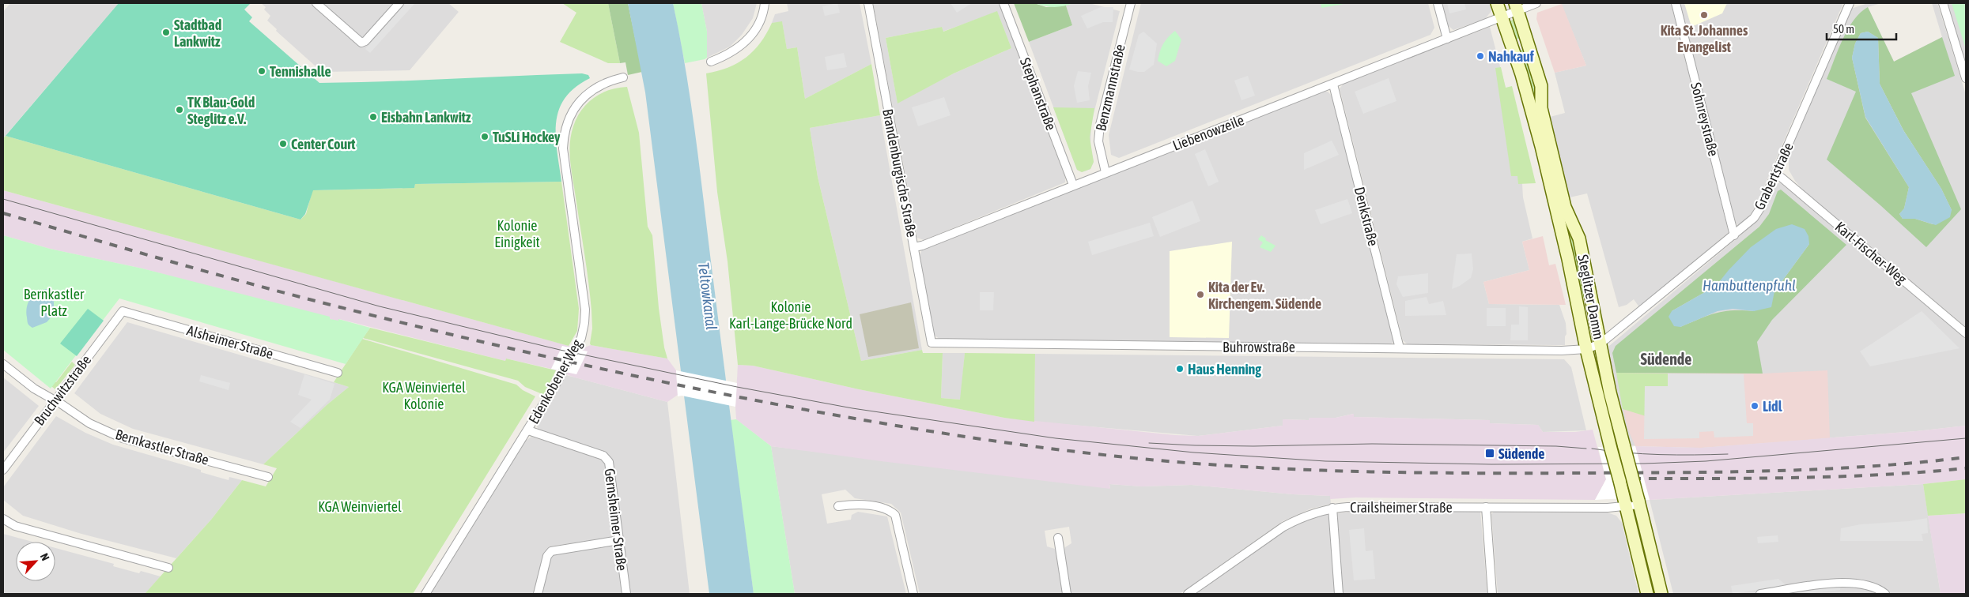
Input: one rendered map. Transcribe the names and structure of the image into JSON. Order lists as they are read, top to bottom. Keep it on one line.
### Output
{"streets":{"main road":["Steglitzer Damm"],"street":["Benzmannstraße","Stephanstraße","Sohnreystraße","Liebenowzeile","Brandenburgische Straße","Grabertstraße","Denkstraße","Karl-Fischer-Weg","Alsheimer Straße","Buhrowstraße","Edenkobener Weg","Bruchwitzstraße","Bernkastler Straße","Crailsheimer Straße","Gernsheimer Straße"]},"crossings":[["Benzmannstraße","Liebenowzeile"],["Stephanstraße","Liebenowzeile"],["Sohnreystraße","Grabertstraße"],["Liebenowzeile","Brandenburgische Straße"],["Liebenowzeile","Denkstraße"],["Liebenowzeile","Steglitzer Damm"],["Brandenburgische Straße","Buhrowstraße"],["Grabertstraße","Karl-Fischer-Weg"],["Grabertstraße","Steglitzer Damm"],["Grabertstraße","Buhrowstraße"],["Denkstraße","Buhrowstraße"],["Steglitzer Damm","Buhrowstraße"],["Steglitzer Damm","Crailsheimer Straße"],["Alsheimer Straße","Bruchwitzstraße"],["Edenkobener Weg","Gernsheimer Straße"],["Bruchwitzstraße","Bernkastler Straße"]],"districts":["Südende"],"water":["Hambuttenpfuhl","Teltowkanal"],"parks":["Kolonie Einigkeit","Bernkastler Platz","Kolonie Karl-Lange-Brücke Nord","KGA Weinviertel Kolonie","KGA Weinviertel"],"places":{"other":["Kita St. Johannes Evangelist","Stadtbad Lankwitz","Nahkauf","Tennishalle","TK Blau-Gold Steglitz e.V.","Eisbahn Lankwitz","TuSLi Hockey","Center Court","Kita der Ev. Kirchengem. Südende","Haus Henning","Lidl"],"transit":["Südende"]},"scale_bar":"50 m","north":"top right"}
